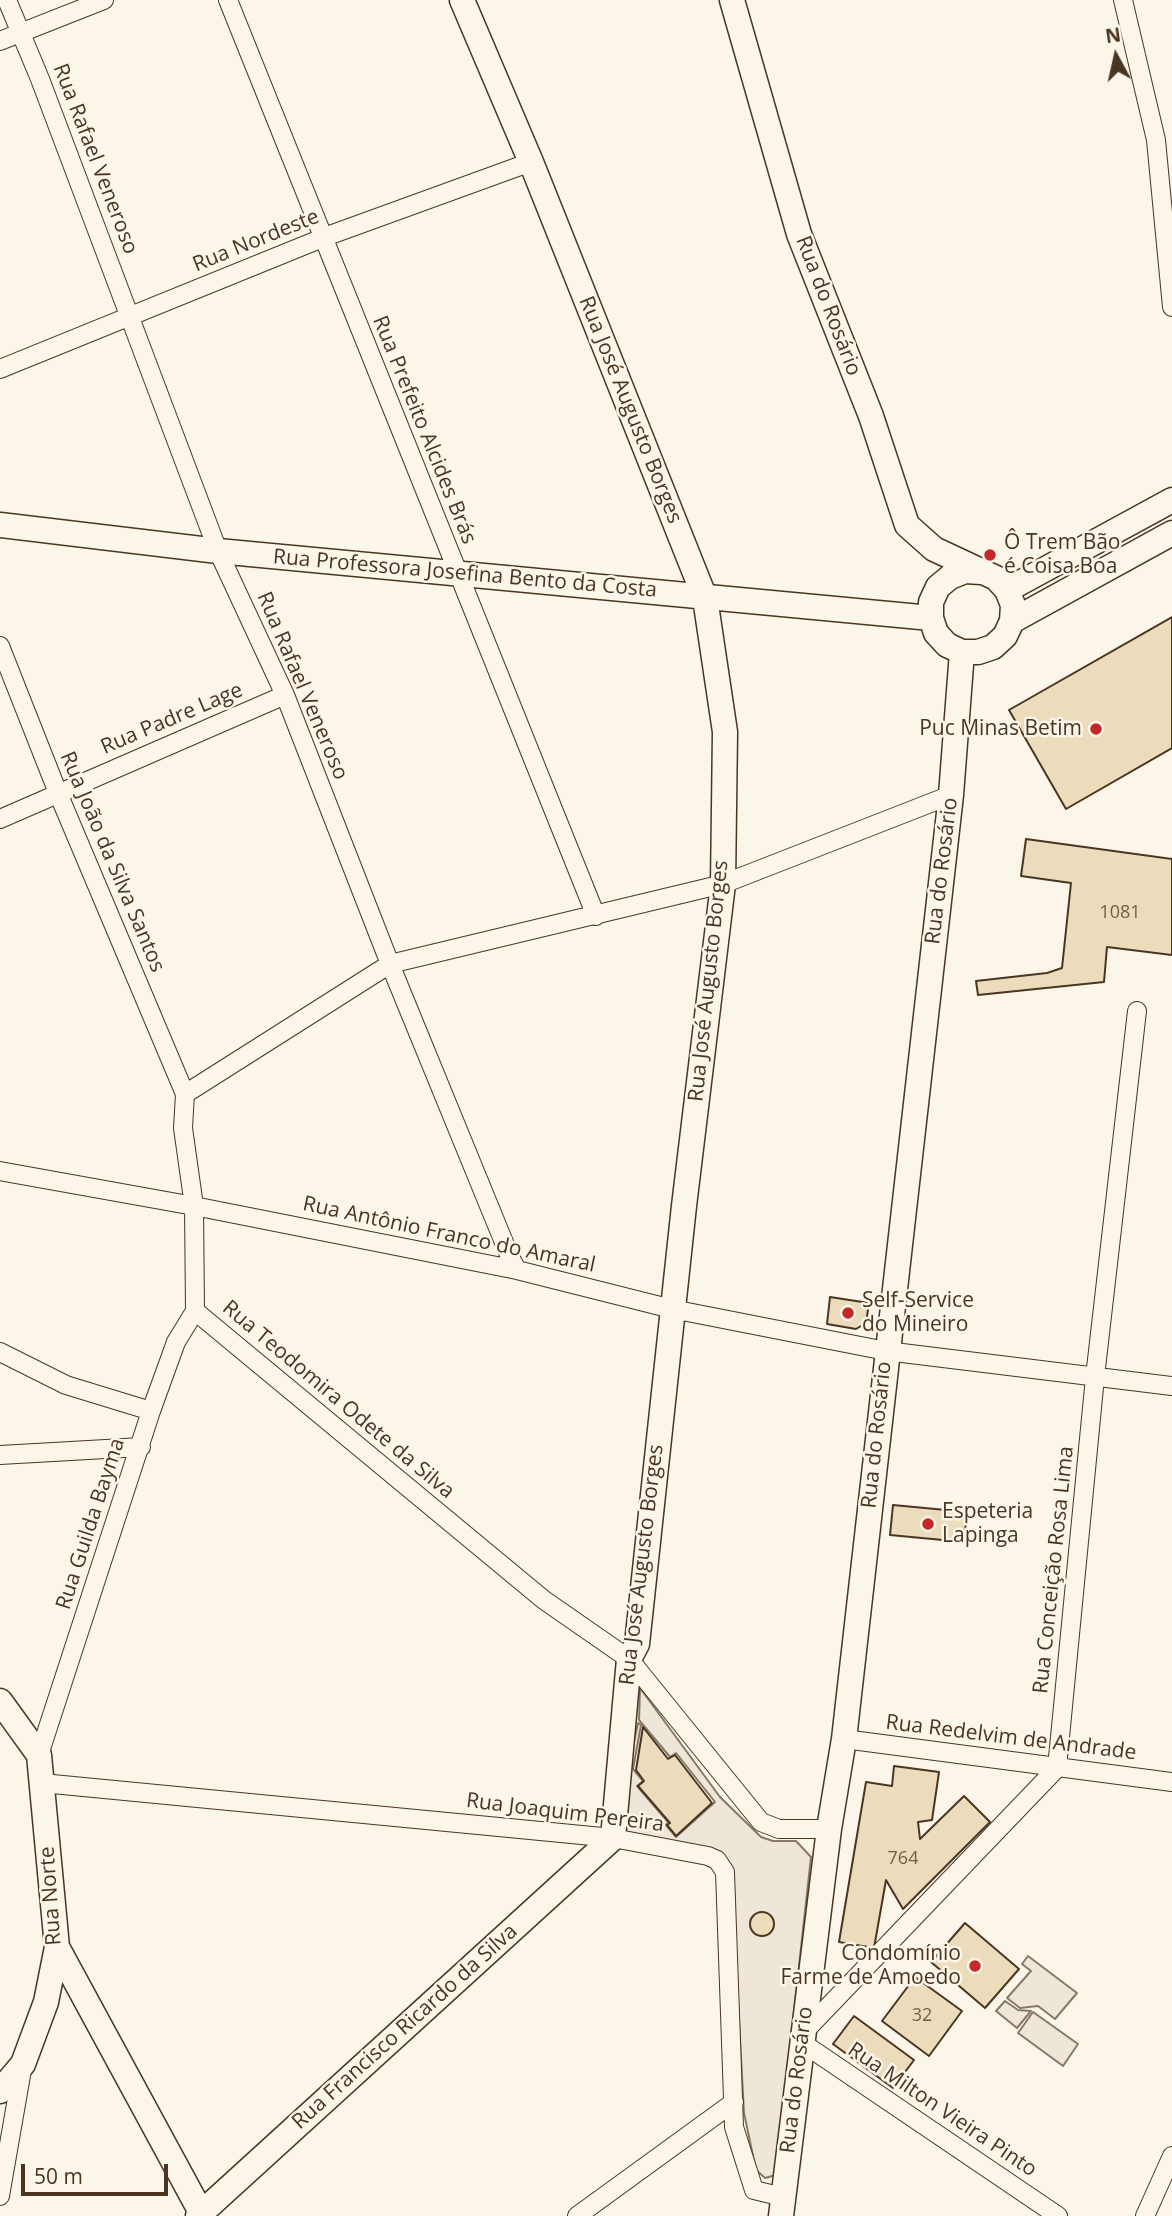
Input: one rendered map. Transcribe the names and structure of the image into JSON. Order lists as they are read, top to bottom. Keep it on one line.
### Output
{"streets":{"street":["Rua Rafael Veneroso","Rua Nordeste","Rua do Rosário","Rua José Augusto Borges","Rua Prefeito Alcides Brás","Rua Professora Josefina Bento da Costa","Rua Padre Lage","Rua João da Silva Santos","Rua Antônio Franco do Amaral","Rua Teodomira Odete da Silva","Rua Guilda Bayma","Rua Conceição Rosa Lima","Rua Redelvim de Andrade","Rua Joaquim Pereira","Rua Norte","Rua Francisco Ricardo da Silva","Rua Milton Vieira Pinto"]},"crossings":[["Rua Rafael Veneroso","Rua Nordeste"],["Rua Rafael Veneroso","Rua Professora Josefina Bento da Costa"],["Rua Rafael Veneroso","Rua Padre Lage"],["Rua Rafael Veneroso","Rua Antônio Franco do Amaral"],["Rua Nordeste","Rua José Augusto Borges"],["Rua Nordeste","Rua Prefeito Alcides Brás"],["Rua do Rosário","Rua Professora Josefina Bento da Costa"],["Rua do Rosário","Rua Antônio Franco do Amaral"],["Rua do Rosário","Rua Teodomira Odete da Silva"],["Rua do Rosário","Rua Redelvim de Andrade"],["Rua do Rosário","Rua Joaquim Pereira"],["Rua do Rosário","Rua Milton Vieira Pinto"],["Rua José Augusto Borges","Rua Professora Josefina Bento da Costa"],["Rua José Augusto Borges","Rua Antônio Franco do Amaral"],["Rua José Augusto Borges","Rua Teodomira Odete da Silva"],["Rua José Augusto Borges","Rua Joaquim Pereira"],["Rua José Augusto Borges","Rua Francisco Ricardo da Silva"],["Rua Prefeito Alcides Brás","Rua Professora Josefina Bento da Costa"],["Rua Padre Lage","Rua João da Silva Santos"],["Rua João da Silva Santos","Rua Teodomira Odete da Silva"],["Rua Antônio Franco do Amaral","Rua Teodomira Odete da Silva"],["Rua Antônio Franco do Amaral","Rua Conceição Rosa Lima"],["Rua Teodomira Odete da Silva","Rua Guilda Bayma"],["Rua Guilda Bayma","Rua Norte"],["Rua Conceição Rosa Lima","Rua Redelvim de Andrade"],["Rua Joaquim Pereira","Rua Norte"],["Rua Joaquim Pereira","Rua Francisco Ricardo da Silva"]],"places":["Ô Trem Bão é Coisa Boa","Puc Minas Betim","Self-Service do Mineiro","Espeteria Lapinga","Condomínio Farme de Amoedo"],"house_numbers":["1081","764","32"],"scale_bar":"50 m","north":"top"}
